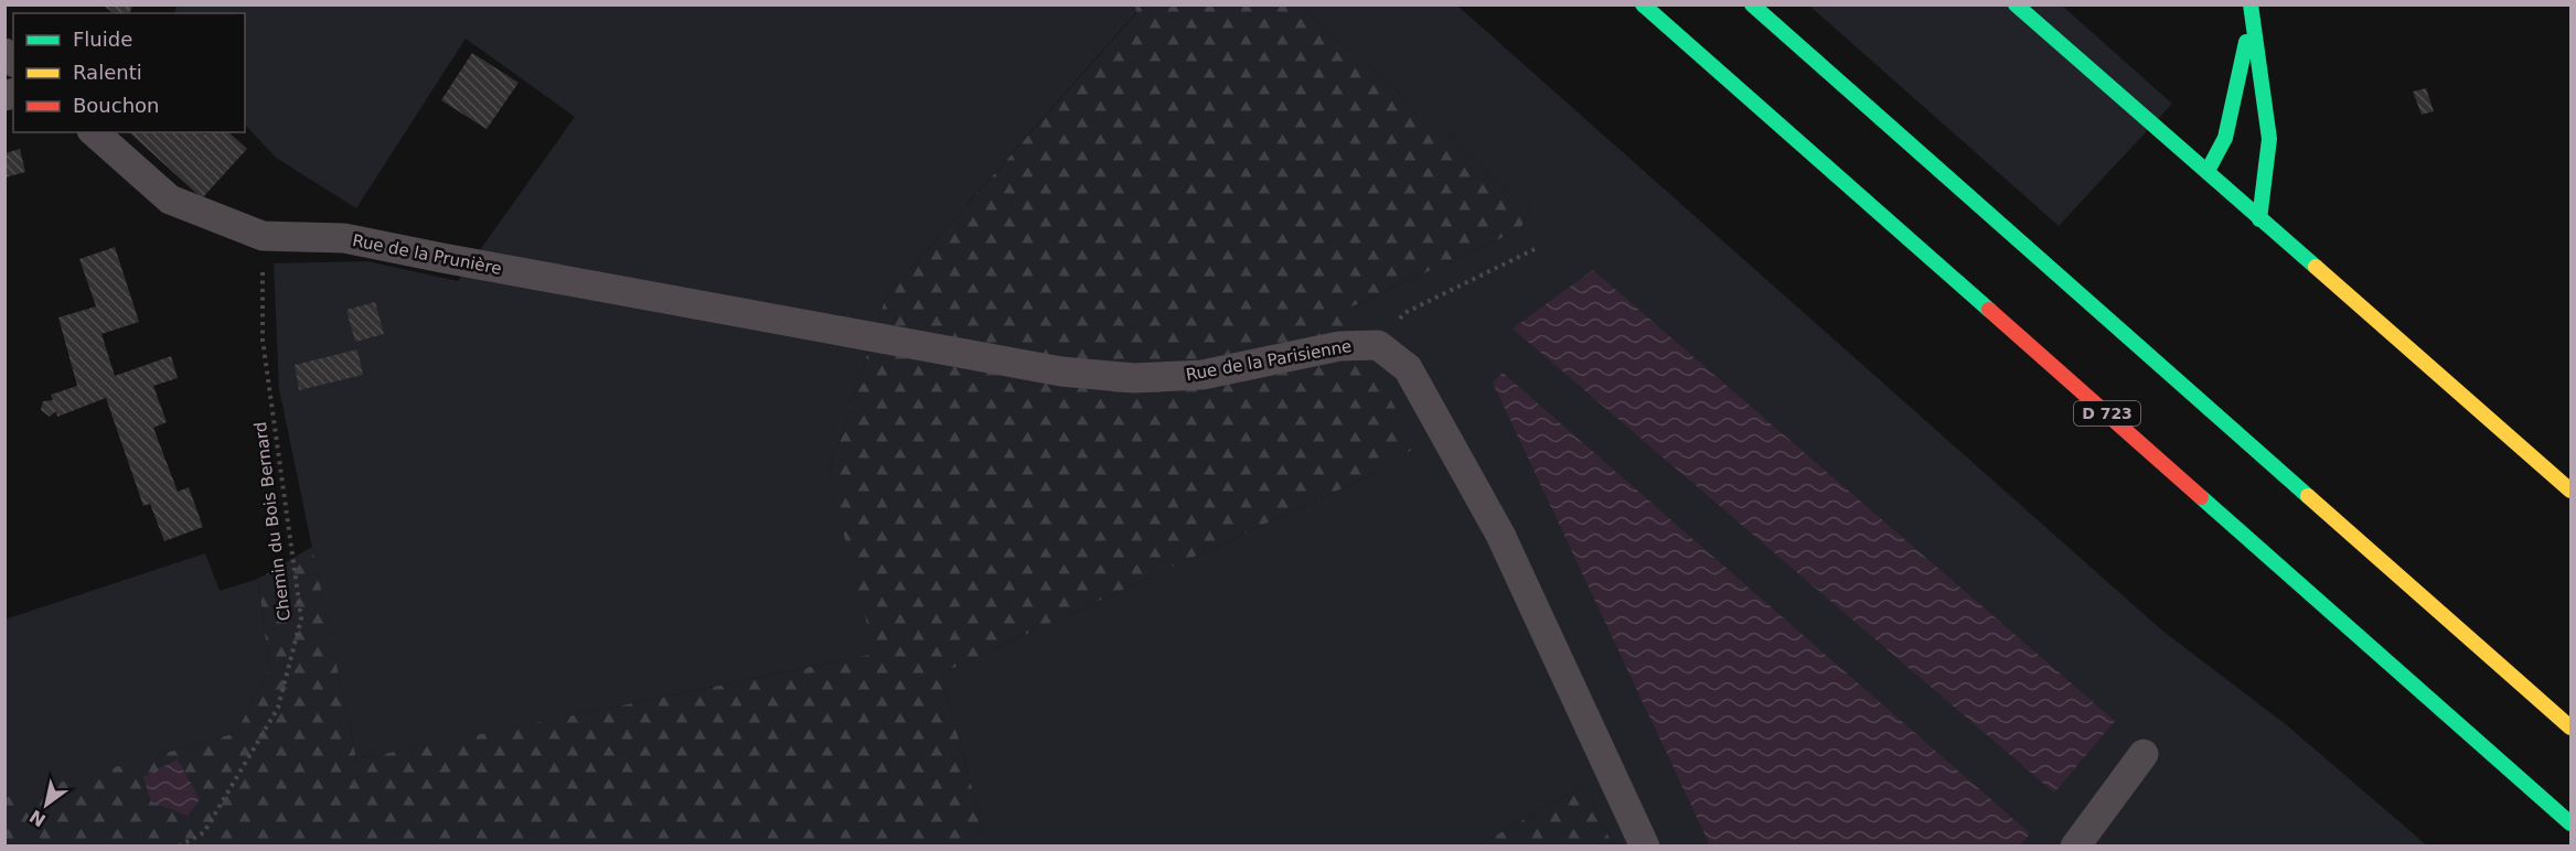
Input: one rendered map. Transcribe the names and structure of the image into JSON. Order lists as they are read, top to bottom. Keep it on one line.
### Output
{"streets":{"main road":["D 723"],"street":["Rue de la Prunière","Rue de la Parisienne"],"path":["Chemin du Bois Bernard"]},"crossings":[["Rue de la Prunière","Rue de la Parisienne"],["Rue de la Prunière","Chemin du Bois Bernard"]],"legend":["Fluide","Ralenti","Bouchon"],"north":"bottom left"}
